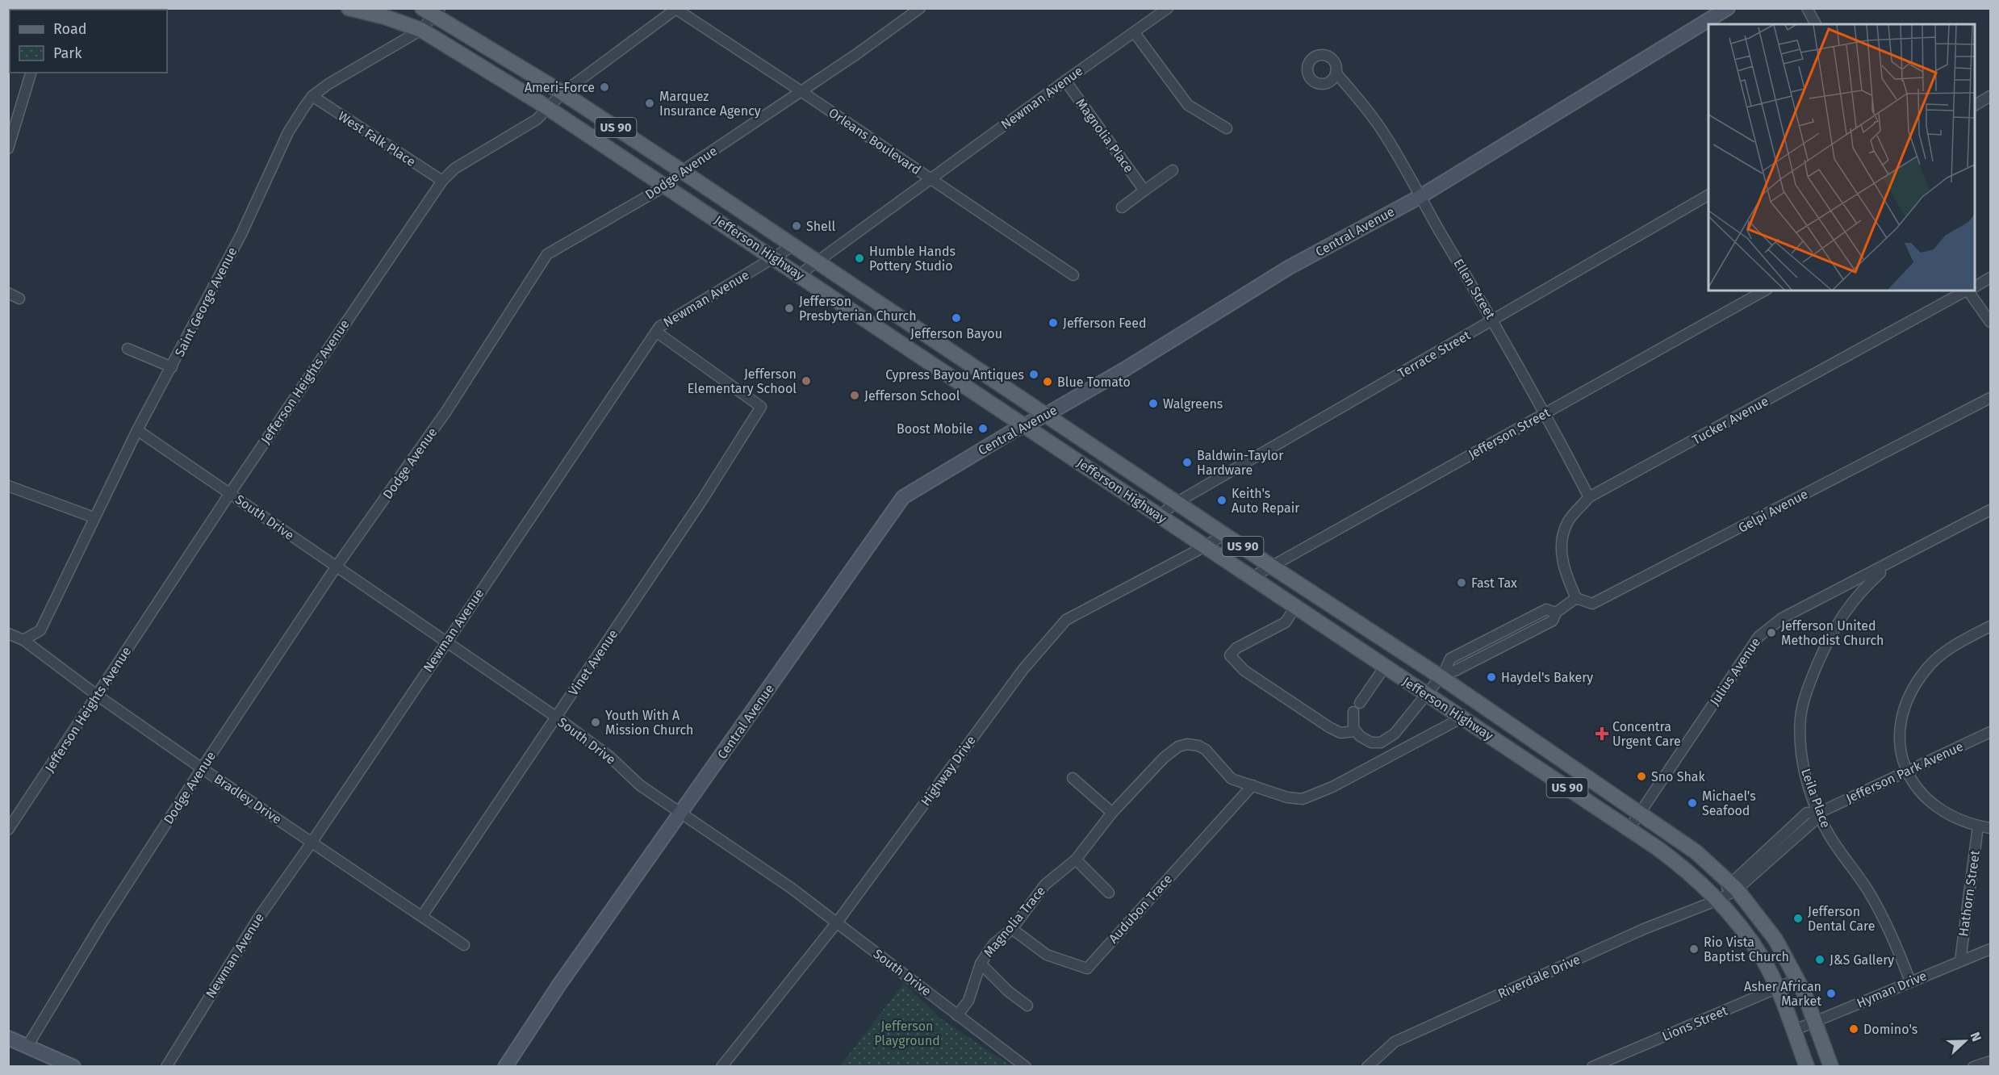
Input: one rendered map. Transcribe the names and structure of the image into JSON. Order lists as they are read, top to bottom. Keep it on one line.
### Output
{"streets":{"main road":["US 90","Central Avenue","Jefferson Highway"],"street":["Newman Avenue","Magnolia Place","West Falk Place","Orleans Boulevard","Dodge Avenue","Ellen Street","Saint George Avenue","Terrace Street","Jefferson Heights Avenue","Tucker Avenue","Jefferson Street","Gelpi Avenue","South Drive","Vinet Avenue","Julius Avenue","Highway Drive","Jefferson Park Avenue","Leila Place","Bradley Drive","Hathorn Street","Audubon Trace","Magnolia Trace","Riverdale Drive","Hyman Drive","Lions Street"]},"crossings":[["Newman Avenue","Magnolia Place"],["Newman Avenue","Orleans Boulevard"],["Newman Avenue","Jefferson Highway"],["Newman Avenue","South Drive"],["Newman Avenue","Vinet Avenue"],["Newman Avenue","Bradley Drive"],["West Falk Place","Saint George Avenue"],["West Falk Place","Jefferson Heights Avenue"],["Orleans Boulevard","Dodge Avenue"],["Orleans Boulevard","Jefferson Heights Avenue"],["Dodge Avenue","Jefferson Highway"],["Dodge Avenue","South Drive"],["Dodge Avenue","Bradley Drive"],["Central Avenue","Jefferson Highway"],["Central Avenue","Ellen Street"],["Central Avenue","South Drive"],["Jefferson Highway","Saint George Avenue"],["Jefferson Highway","Terrace Street"],["Jefferson Highway","Jefferson Heights Avenue"],["Jefferson Highway","Jefferson Street"],["Jefferson Highway","Julius Avenue"],["Jefferson Highway","Highway Drive"],["Jefferson Highway","Jefferson Park Avenue"],["Jefferson Highway","Riverdale Drive"],["Jefferson Highway","Hyman Drive"],["Jefferson Highway","Lions Street"],["Ellen Street","Terrace Street"],["Ellen Street","Tucker Avenue"],["Ellen Street","Jefferson Street"],["Saint George Avenue","South Drive"],["Saint George Avenue","Bradley Drive"],["Jefferson Heights Avenue","South Drive"],["Jefferson Heights Avenue","Bradley Drive"],["Tucker Avenue","Gelpi Avenue"],["South Drive","Vinet Avenue"],["South Drive","Highway Drive"],["South Drive","Magnolia Trace"],["Vinet Avenue","Bradley Drive"],["Julius Avenue","Leila Place"],["Jefferson Park Avenue","Leila Place"],["Jefferson Park Avenue","Riverdale Drive"],["Leila Place","Hyman Drive"],["Hathorn Street","Hyman Drive"],["Audubon Trace","Magnolia Trace"]],"parks":["Jefferson Playground"],"places":{"other":["Ameri-Force","Marquez Insurance Agency","Shell","Humble Hands Pottery Studio","Jefferson Presbyterian Church","Jefferson Bayou","Jefferson Feed","Cypress Bayou Antiques","Jefferson Elementary School","Blue Tomato","Jefferson School","Walgreens","Boost Mobile","Baldwin-Taylor Hardware","Keith's Auto Repair","Fast Tax","Jefferson United Methodist Church","Haydel's Bakery","Youth With A Mission Church","Sno Shak","Michael's Seafood","Jefferson Dental Care","Rio Vista Baptist Church","J&S Gallery","Asher African Market","Domino's"],"health":["Concentra Urgent Care"]},"legend":["Road","Park"],"north":"right"}
